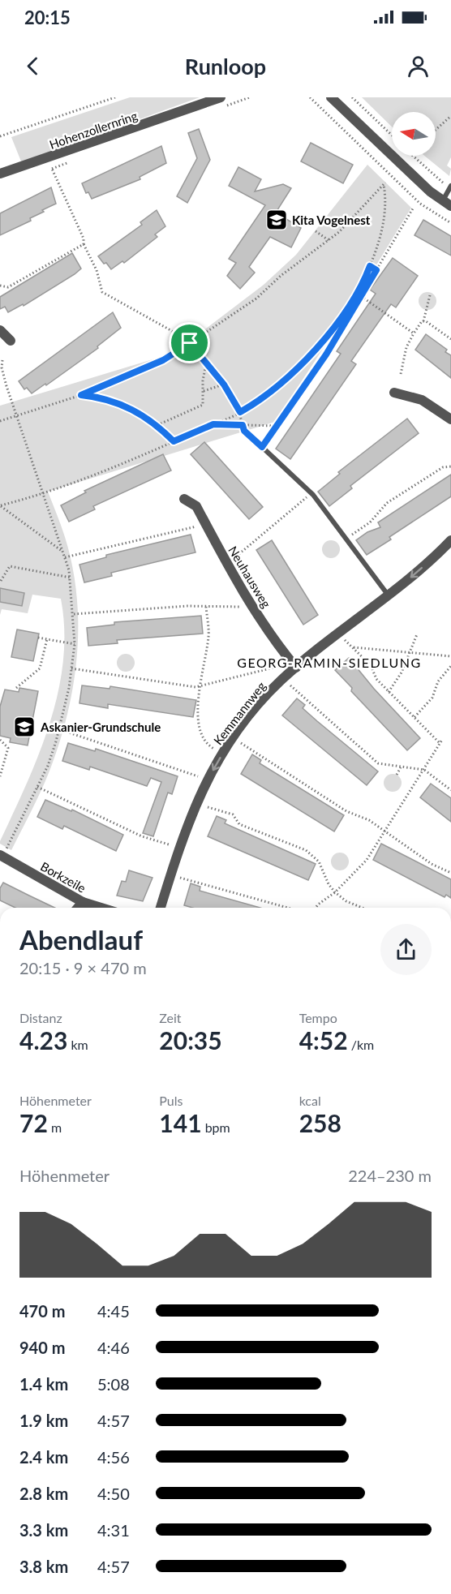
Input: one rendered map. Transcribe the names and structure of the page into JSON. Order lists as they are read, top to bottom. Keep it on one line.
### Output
{"streets":{"street":["Hohenzollernring","Neuhausweg","Kemmannweg","Borkzeile"]},"crossings":[["Neuhausweg","Kemmannweg"]],"one_way":["Kemmannweg"],"districts":["GEORG-RAMIN-SIEDLUNG"],"places":{"school or university":["Kita Vogelnest","Askanier-Grundschule"]},"north":"left","page":{"status":"20:15","header":"Runloop","heading":["Abendlauf","20:15 · 9 × 470 m"],"stats":[["Distanz","4.23 km"],["Zeit","20:35"],["Tempo","4:52 /km"],["Höhenmeter","72 m"],["Puls","141 bpm"],["kcal","258"]],"chart":["Höhenmeter","224–230 m"],"list":[{"name":"470 m","note":"4:45"},{"name":"940 m","note":"4:46"},{"name":"1.4 km","note":"5:08"},{"name":"1.9 km","note":"4:57"},{"name":"2.4 km","note":"4:56"},{"name":"2.8 km","note":"4:50"},{"name":"3.3 km","note":"4:31"},{"name":"3.8 km","note":"4:57"}]}}
